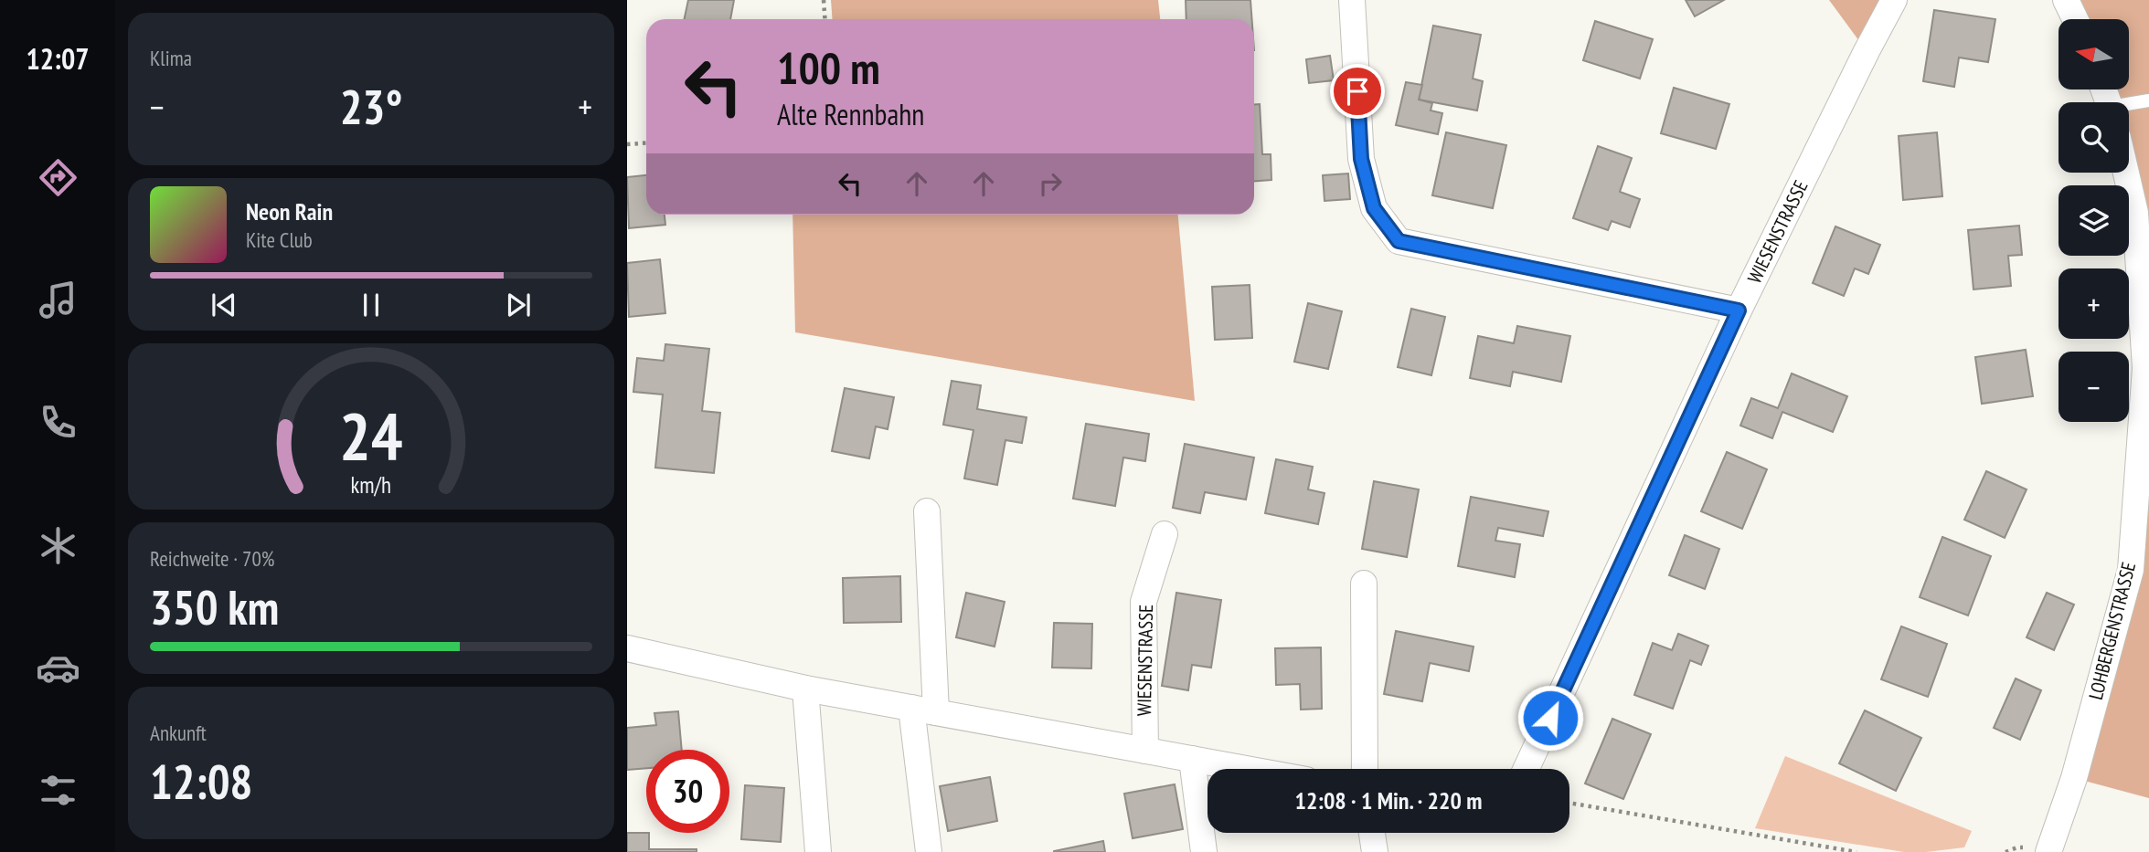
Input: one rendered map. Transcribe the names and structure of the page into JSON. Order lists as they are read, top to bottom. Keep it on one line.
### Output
{"streets":{"street":["WIESENSTRASSE","LOHBERGENSTRASSE"]},"north":"left","page":{"tabs":"12:07","tile":["Klima",["Reichweite · 70%","350 km"],["Ankunft","12:08"]],"map_buttons":["+","−"],"turn":["100 m","Alte Rennbahn"],"heat":["−","23°","+"],"song":["Neon Rain","Kite Club"],"limit":"30","trip":"12:08 · 1 Min. · 220 m","gauge":["24","km/h"]}}
